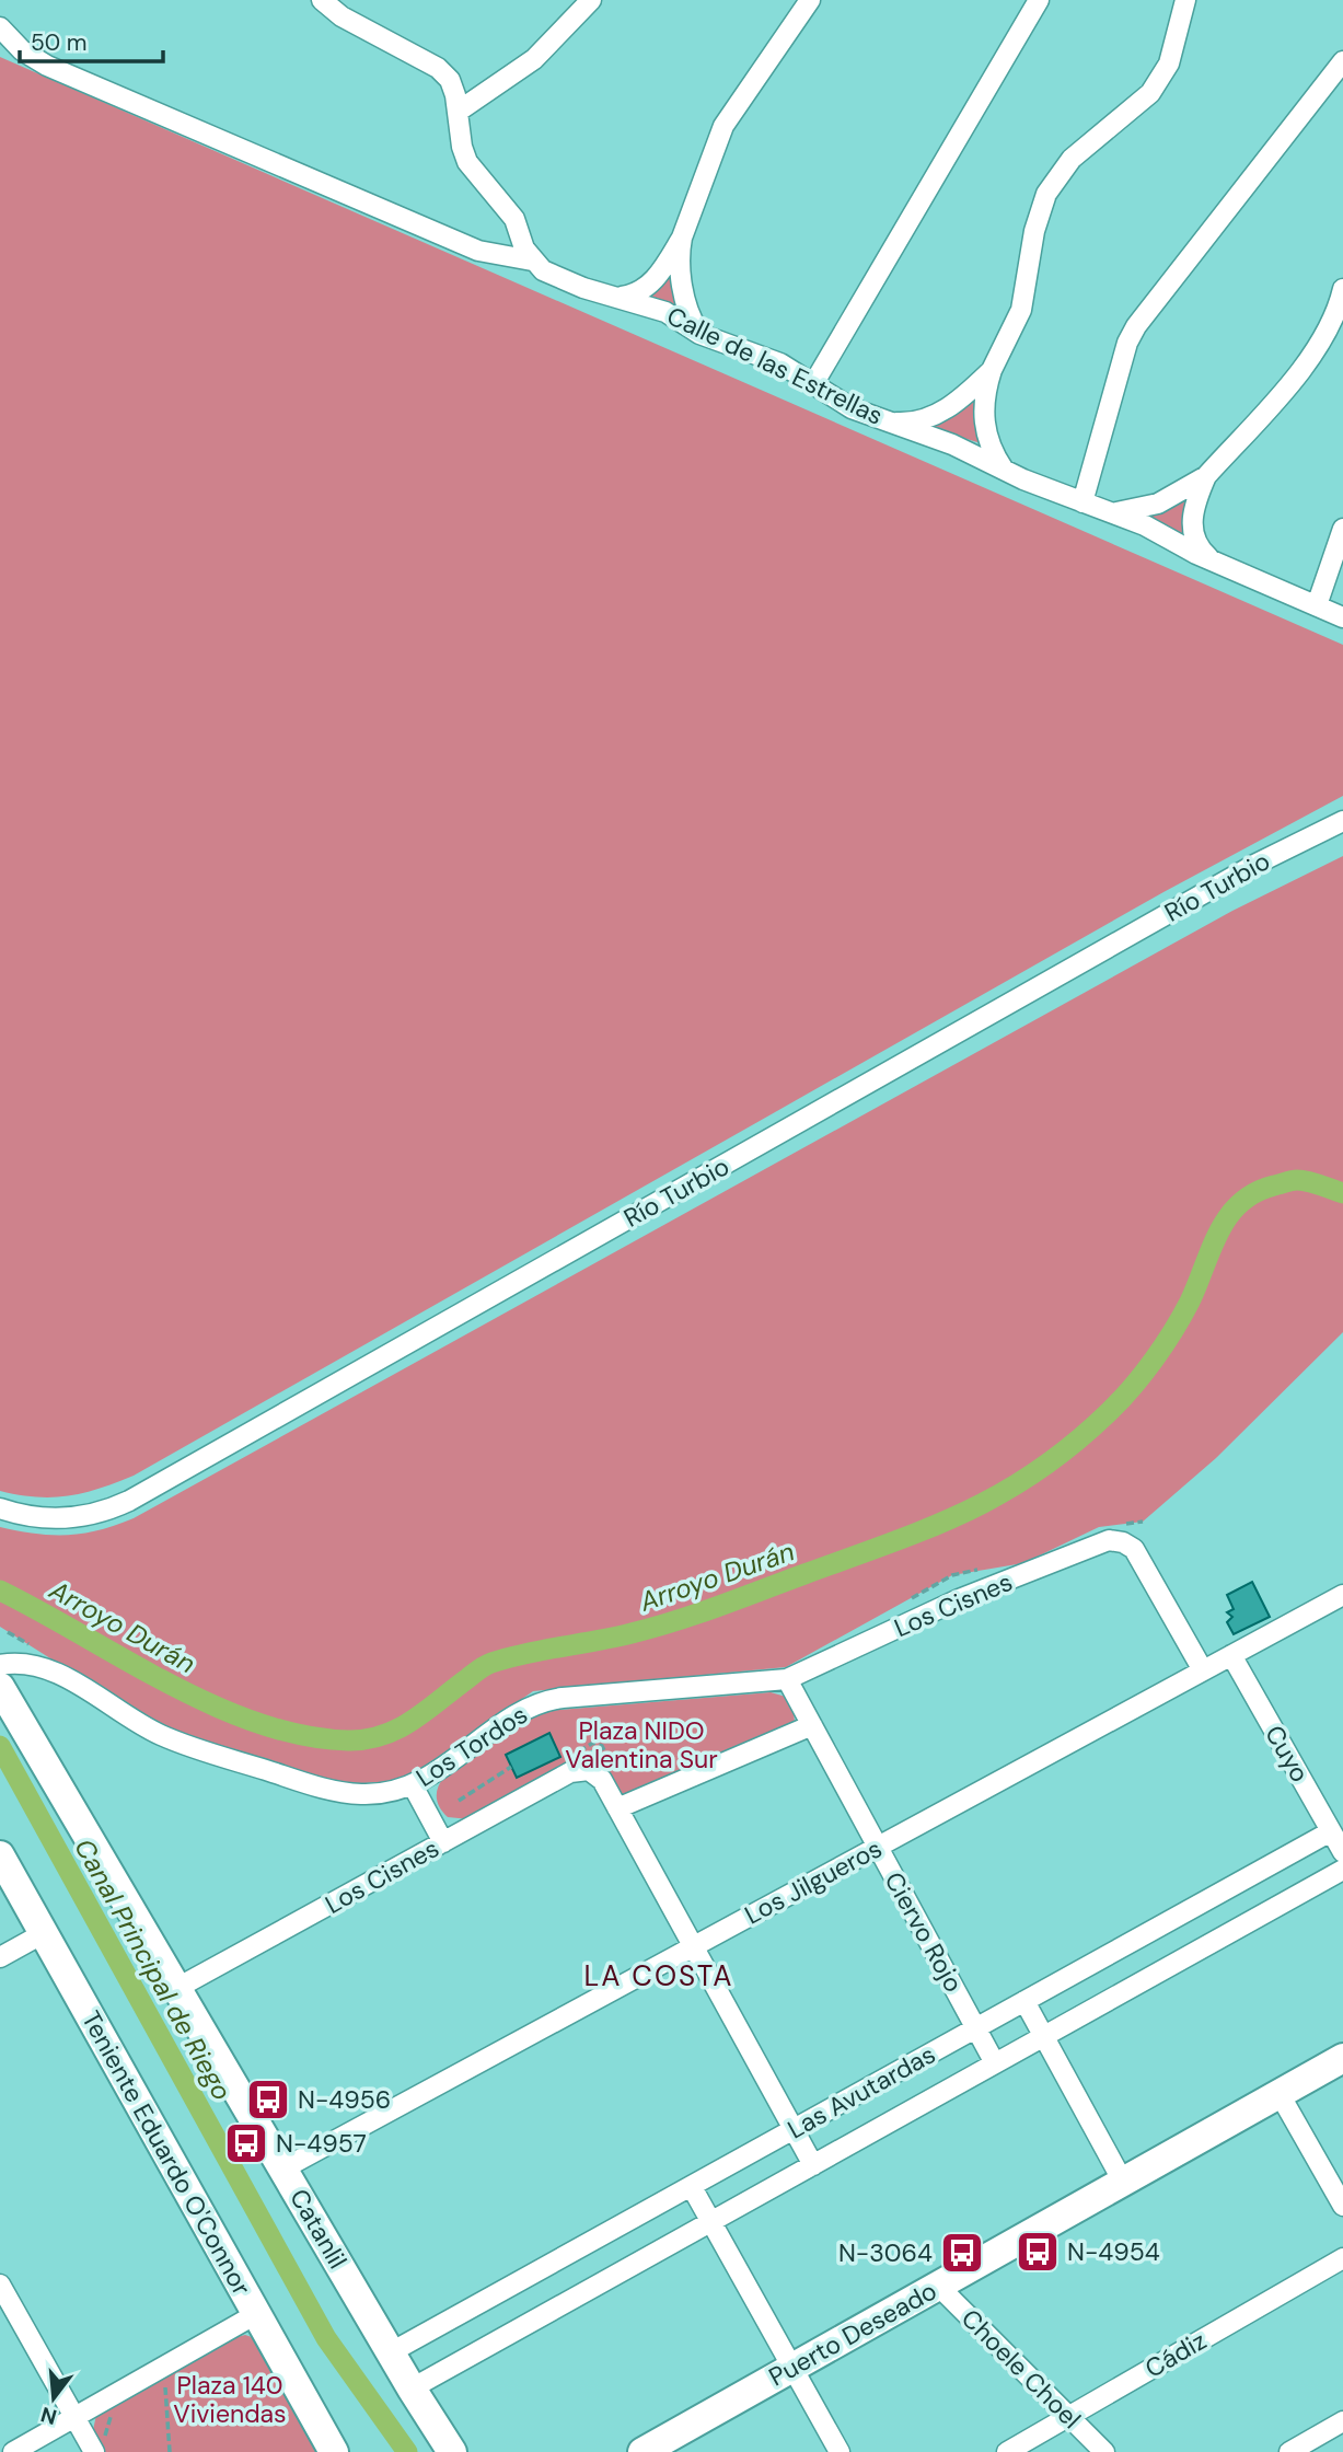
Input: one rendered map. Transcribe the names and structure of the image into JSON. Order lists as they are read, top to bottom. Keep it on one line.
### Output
{"streets":{"street":["Calle de las Estrellas","Río Turbio","Los Cisnes","Los Tordos","Cuyo","Los Jilgueros","Ciervo Rojo","Las Avutardas","Teniente Eduardo O'Connor","Catanlil","Puerto Deseado","Cádiz","Choele Choel"]},"crossings":[["Los Cisnes","Los Tordos"],["Los Cisnes","Ciervo Rojo"],["Los Cisnes","Catanlil"],["Los Tordos","Ciervo Rojo"],["Cuyo","Los Jilgueros"],["Cuyo","Las Avutardas"],["Los Jilgueros","Ciervo Rojo"],["Los Jilgueros","Catanlil"],["Ciervo Rojo","Las Avutardas"],["Las Avutardas","Catanlil"],["Puerto Deseado","Choele Choel"],["Cádiz","Choele Choel"]],"districts":["LA COSTA"],"water":["Arroyo Durán","Canal Principal de Riego"],"parks":["Plaza NIDO Valentina Sur","Plaza 140 Viviendas"],"places":{"bus stop":["N-4956","N-4957","N-4954","N-3064"]},"scale_bar":"50 m","north":"bottom"}
